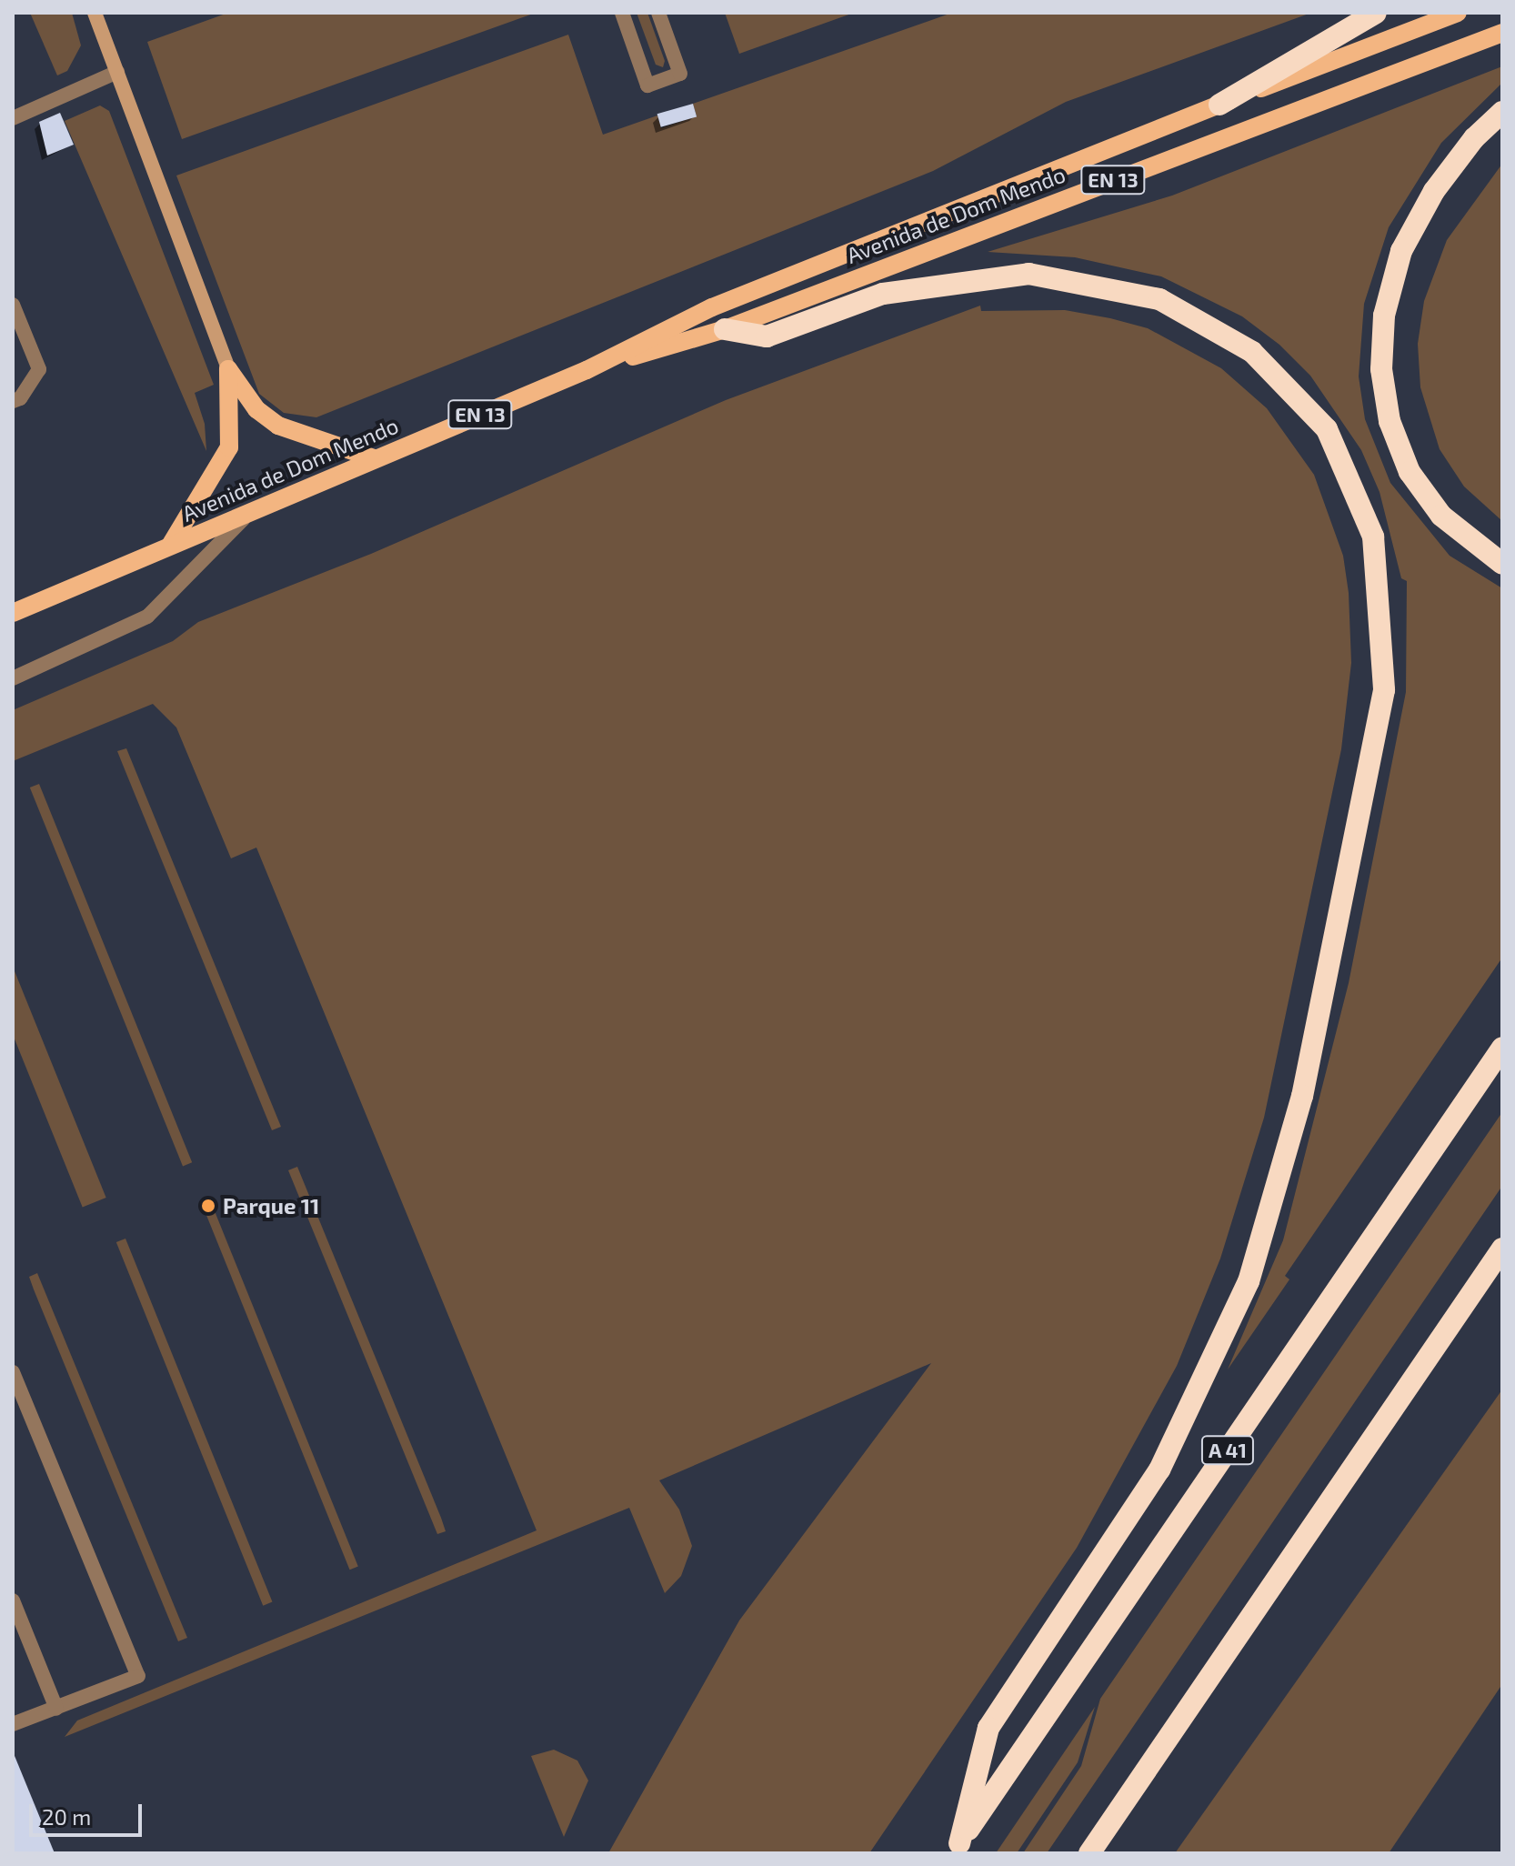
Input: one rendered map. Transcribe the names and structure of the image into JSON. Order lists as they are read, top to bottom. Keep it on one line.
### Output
{"streets":{"highway":["A 41"],"main road":["EN 13","Avenida de Dom Mendo"]},"places":["Parque 11"],"scale_bar":"20 m"}
